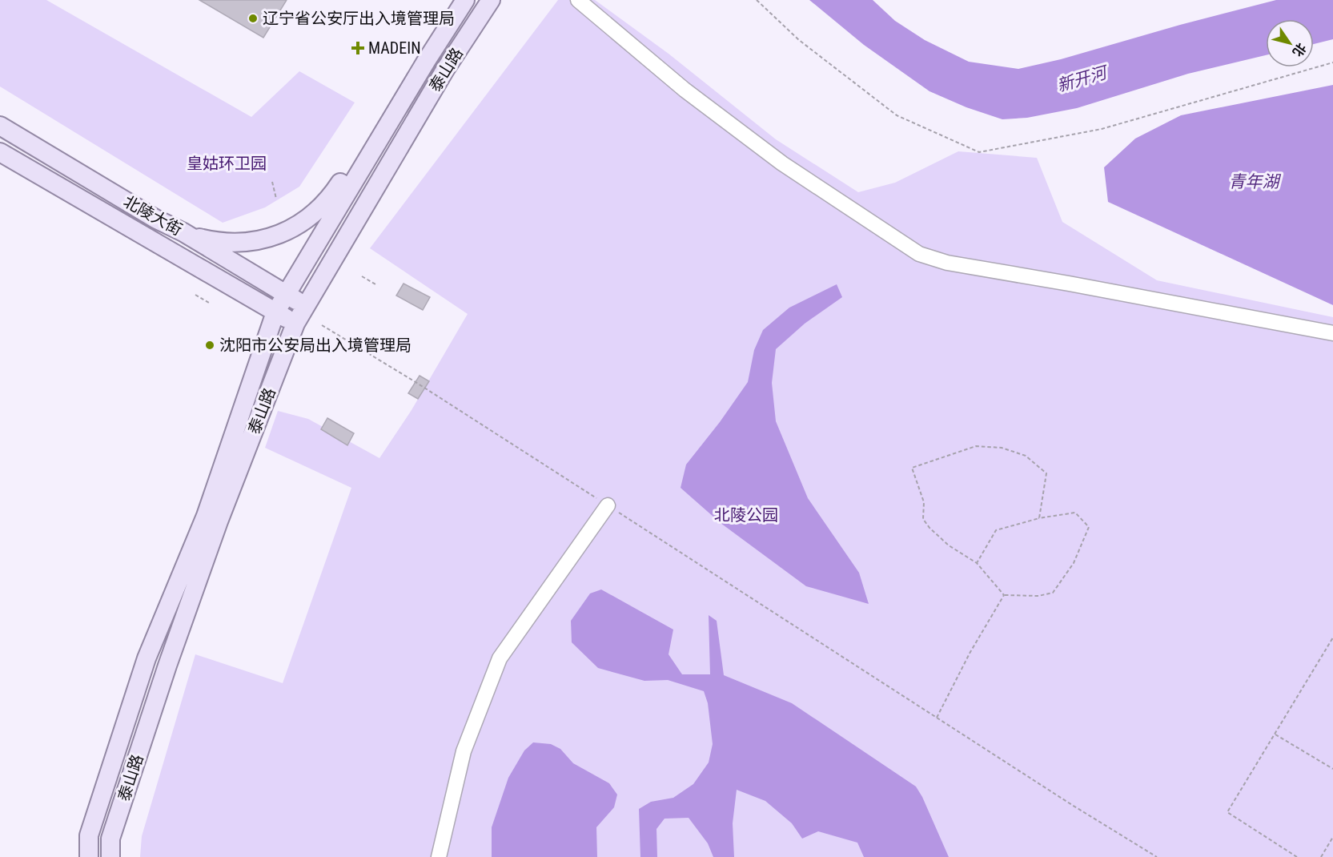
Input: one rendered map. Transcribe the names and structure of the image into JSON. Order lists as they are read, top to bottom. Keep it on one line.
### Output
{"streets":{"main road":["泰山路","北陵大街"]},"crossings":[["泰山路","北陵大街"]],"water":["新开河","青年湖"],"parks":["皇姑环卫园","北陵公园"],"places":{"other":["辽宁省公安厅出入境管理局","沈阳市公安局出入境管理局"],"health":["MADEIN"]},"north":"bottom right"}
